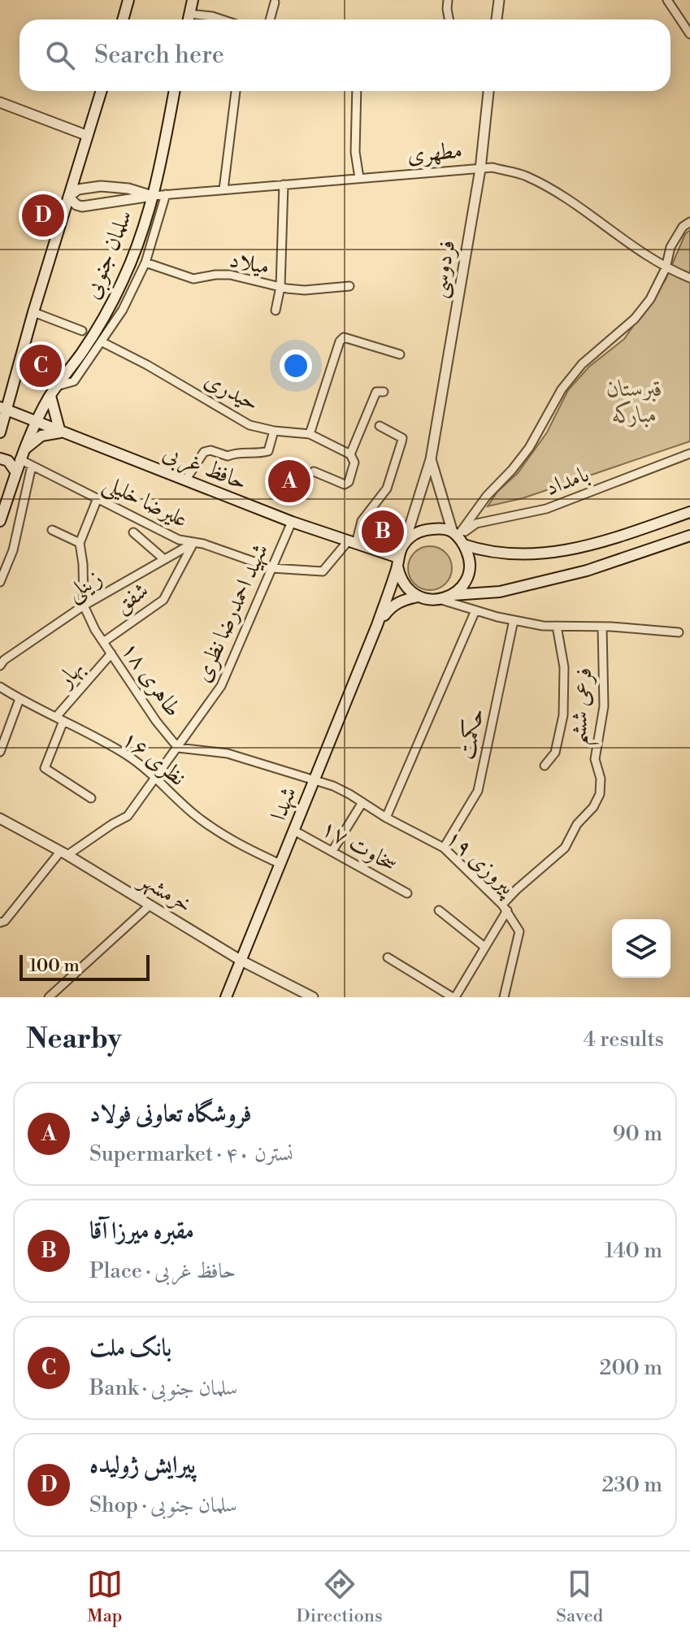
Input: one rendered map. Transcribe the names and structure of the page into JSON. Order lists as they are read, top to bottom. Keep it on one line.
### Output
{"streets":{"main road":["سلمان جنوبی","حافظ غربی","شهدا"],"street":["مطهری","میلاد","فردوسی","حیدری","بامداد","علیرضا خلیلی","زینلی","شفق","شهید احمدرضا نظری","بهار","طاهری ۱۸","فرعی ششم","حکمت","نظری ۱۶","سخاوت ۱۷","پیروزی ۱۹","خرمشهر"]},"crossings":[["مطهری","سلمان جنوبی"],["مطهری","فردوسی"],["سلمان جنوبی","حافظ غربی"],["سلمان جنوبی","علیرضا خلیلی"],["فردوسی","حافظ غربی"],["فردوسی","بامداد"],["فردوسی","شهدا"],["حافظ غربی","بامداد"],["حافظ غربی","علیرضا خلیلی"],["حافظ غربی","شهید احمدرضا نظری"],["حافظ غربی","شهدا"],["بامداد","شهدا"],["علیرضا خلیلی","زینلی"],["علیرضا خلیلی","شفق"],["علیرضا خلیلی","شهید احمدرضا نظری"],["علیرضا خلیلی","طاهری ۱۸"],["زینلی","شفق"],["زینلی","طاهری ۱۸"],["شفق","طاهری ۱۸"],["شهید احمدرضا نظری","طاهری ۱۸"],["شهید احمدرضا نظری","نظری ۱۶"],["شهید احمدرضا نظری","خرمشهر"],["بهار","طاهری ۱۸"],["بهار","نظری ۱۶"],["طاهری ۱۸","شهدا"],["طاهری ۱۸","پیروزی ۱۹"],["فرعی ششم","پیروزی ۱۹"],["حکمت","پیروزی ۱۹"],["نظری ۱۶","شهدا"],["شهدا","سخاوت ۱۷"],["شهدا","پیروزی ۱۹"],["شهدا","خرمشهر"]],"parks":["قبرستان مبارکه"],"scale_bar":"100 m","page":{"search":"Search here","pins":["D","C","A","B"],"scale":"100 m","heading":["Nearby","4 results"],"list":[{"mark":"A","name":"فروشگاه تعاونی فولاد","note":"Supermarket · نسترن ۴۰","value":"90 m"},{"mark":"B","name":"مقبره میرزا آقا","note":"Place · حافظ غربی","value":"140 m"},{"mark":"C","name":"بانک ملت","note":"Bank · سلمان جنوبی","value":"200 m"},{"mark":"D","name":"پیرایش ژولیده","note":"Shop · سلمان جنوبی","value":"230 m"}],"nav":["Map","Directions","Saved"]}}
